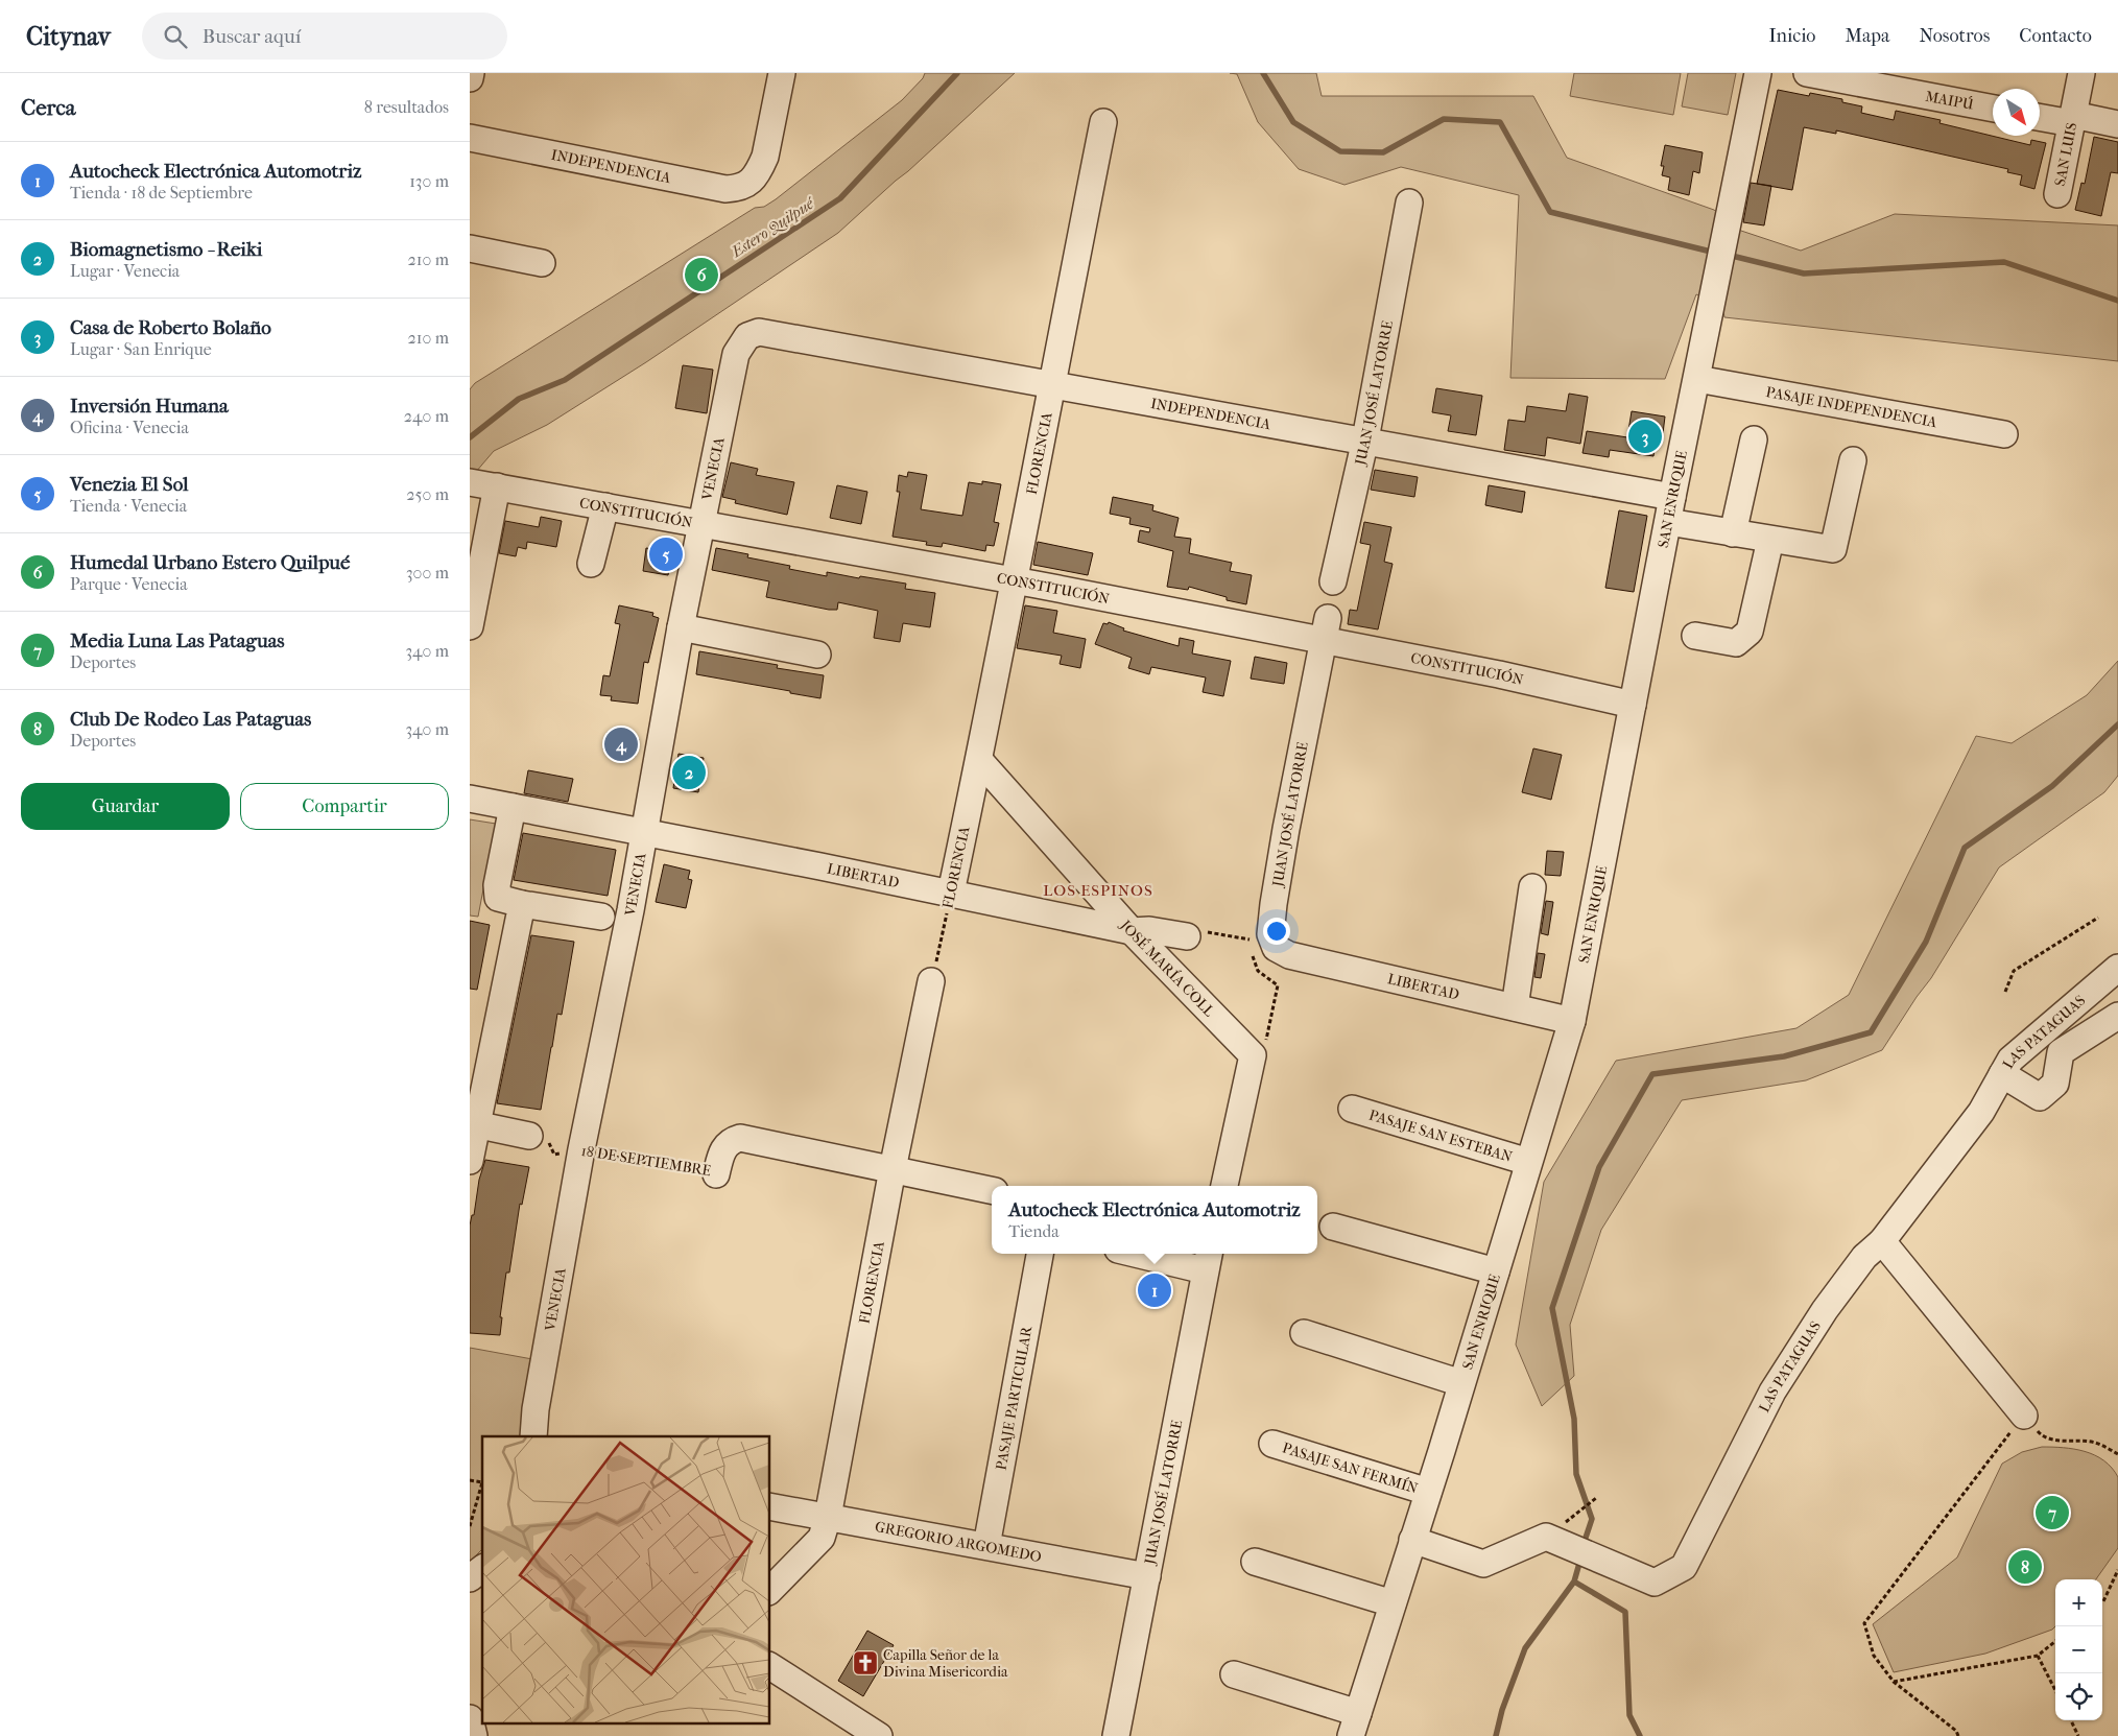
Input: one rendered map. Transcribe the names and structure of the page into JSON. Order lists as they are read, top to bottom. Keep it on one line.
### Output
{"streets":{"street":["MAIPÚ","SAN LUIS","INDEPENDENCIA","JUAN JOSÉ LATORRE","PASAJE INDEPENDENCIA","FLORENCIA","VENECIA","SAN ENRIQUE","CONSTITUCIÓN","LIBERTAD","JOSÉ MARÍA COLL","LAS PATAGUAS","PASAJE SAN ESTEBAN","18 DE SEPTIEMBRE","PASAJE PARTICULAR","PASAJE SAN FERMÍN","GREGORIO ARGOMEDO"]},"crossings":[["INDEPENDENCIA","JUAN JOSÉ LATORRE"],["INDEPENDENCIA","FLORENCIA"],["INDEPENDENCIA","VENECIA"],["INDEPENDENCIA","SAN ENRIQUE"],["JUAN JOSÉ LATORRE","CONSTITUCIÓN"],["JUAN JOSÉ LATORRE","LIBERTAD"],["JUAN JOSÉ LATORRE","GREGORIO ARGOMEDO"],["PASAJE INDEPENDENCIA","SAN ENRIQUE"],["FLORENCIA","CONSTITUCIÓN"],["FLORENCIA","LIBERTAD"],["FLORENCIA","JOSÉ MARÍA COLL"],["FLORENCIA","18 DE SEPTIEMBRE"],["FLORENCIA","GREGORIO ARGOMEDO"],["VENECIA","CONSTITUCIÓN"],["VENECIA","LIBERTAD"],["VENECIA","18 DE SEPTIEMBRE"],["SAN ENRIQUE","CONSTITUCIÓN"],["SAN ENRIQUE","LIBERTAD"],["SAN ENRIQUE","PASAJE SAN ESTEBAN"],["SAN ENRIQUE","PASAJE SAN FERMÍN"],["LIBERTAD","JOSÉ MARÍA COLL"],["PASAJE PARTICULAR","GREGORIO ARGOMEDO"]],"districts":["LOS ESPINOS"],"water":["Estero Quilpué"],"places":{"church":["Capilla Señor de la Divina Misericordia"]},"north":"bottom right","page":{"header":"Citynav","search":"Buscar aquí","nav":["Inicio","Mapa","Nosotros","Contacto"],"heading":["Cerca","8 resultados"],"list":[{"mark":"1","name":"Autocheck Electrónica Automotriz","note":"Tienda · 18 de Septiembre","value":"130 m"},{"mark":"2","name":"Biomagnetismo - Reiki","note":"Lugar · Venecia","value":"210 m"},{"mark":"3","name":"Casa de Roberto Bolaño","note":"Lugar · San Enrique","value":"210 m"},{"mark":"4","name":"Inversión Humana","note":"Oficina · Venecia","value":"240 m"},{"mark":"5","name":"Venezia El Sol","note":"Tienda · Venecia","value":"250 m"},{"mark":"6","name":"Humedal Urbano Estero Quilpué","note":"Parque · Venecia","value":"300 m"},{"mark":"7","name":"Media Luna Las Pataguas","note":"Deportes","value":"340 m"},{"mark":"8","name":"Club De Rodeo Las Pataguas","note":"Deportes","value":"340 m"}],"pins":["6","3","5","4","2","1","7","8"],"buttons":["Guardar","Compartir"],"popup":["Autocheck Electrónica Automotriz","Tienda"],"map_buttons":["+","−"]}}
